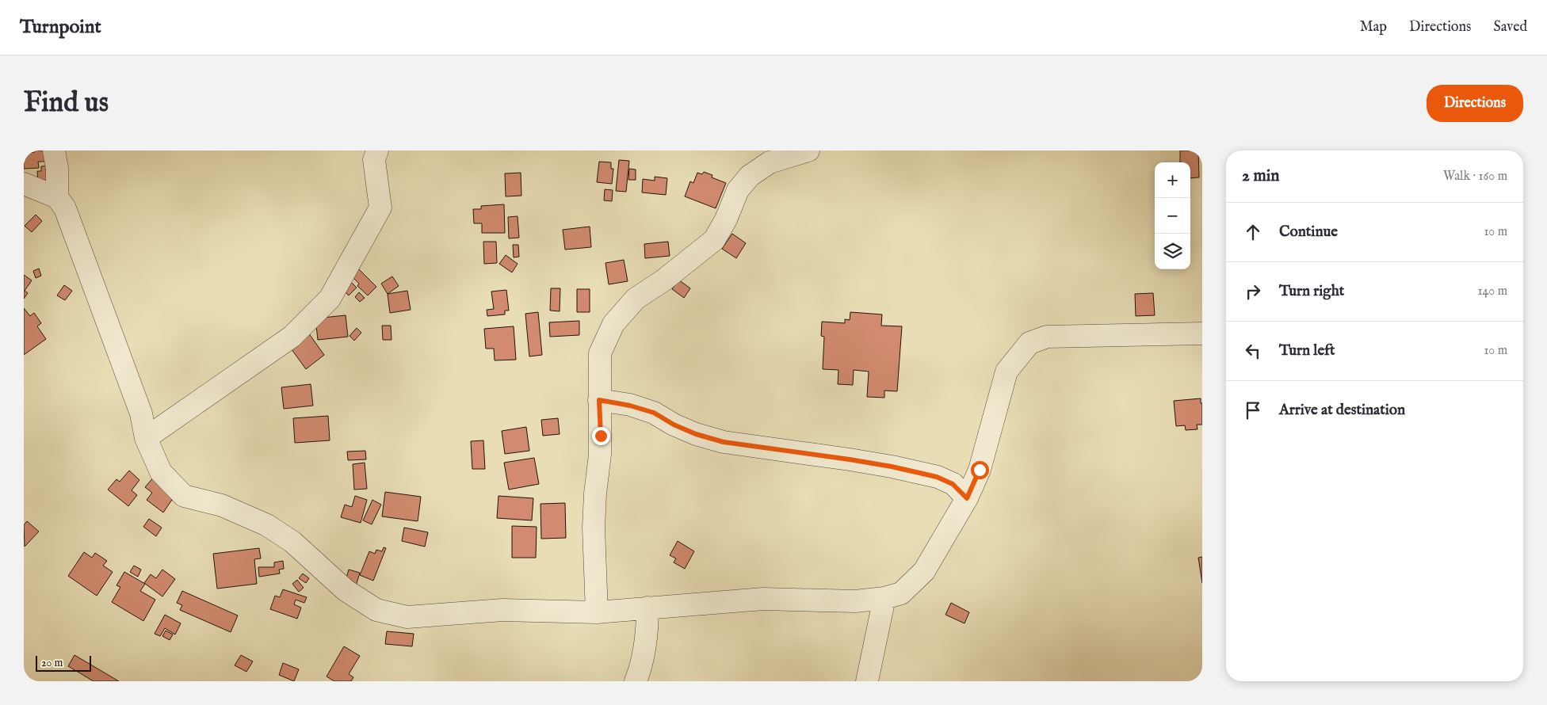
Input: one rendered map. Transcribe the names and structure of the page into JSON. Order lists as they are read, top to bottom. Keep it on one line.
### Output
{"scale_bar":"20 m","page":{"header":"Turnpoint","nav":["Map","Directions","Saved"],"buttons":"Directions","title":"Find us","heading":["2 min","Walk · 160 m"],"map_buttons":["+","−"],"list":[["Continue","10 m"],["Turn right","140 m"],["Turn left","10 m"],"Arrive at destination"],"scale":"20 m"}}
